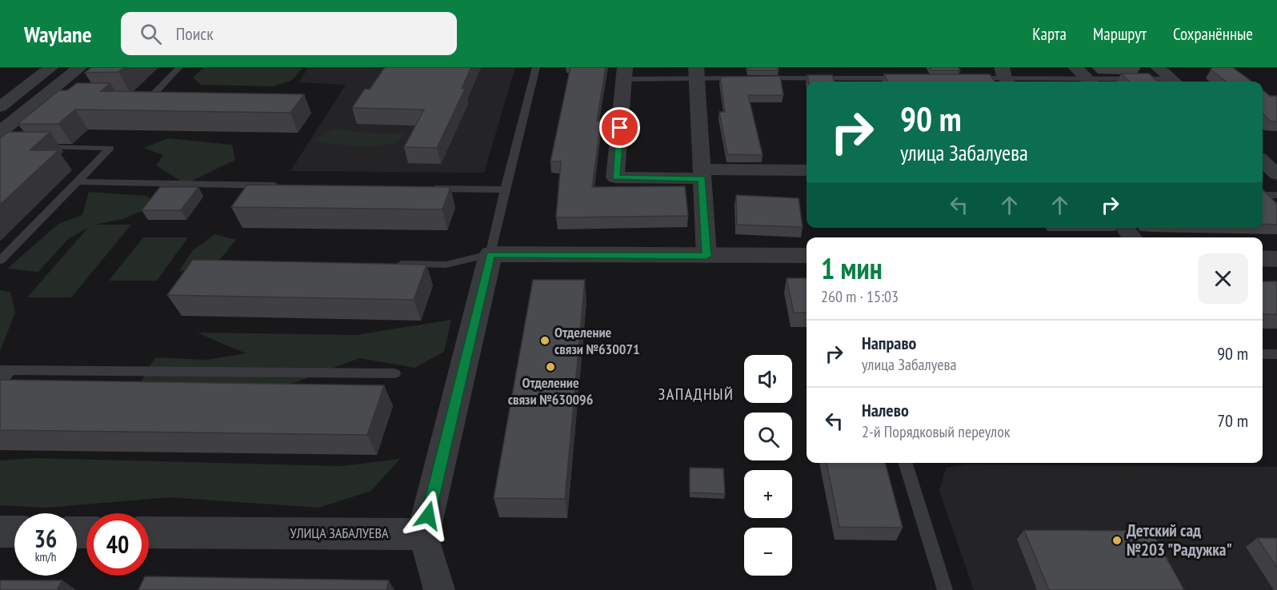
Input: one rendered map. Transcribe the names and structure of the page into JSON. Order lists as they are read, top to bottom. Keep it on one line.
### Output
{"streets":{"street":["УЛИЦА ЗАБАЛУЕВА"]},"districts":["ЗАПАДНЫЙ"],"places":["Отделение связи №630071","Отделение связи №630096","Детский сад №203 \"Радужка\""],"page":{"header":"Waylane","search":"Поиск","nav":["Карта","Маршрут","Сохранённые"],"turn":["90 m","улица Забалуева"],"heading":["1 мин","260 m · 15:03"],"list":[{"name":"Направо","note":"улица Забалуева","value":"90 m"},{"name":"Налево","note":"2-й Порядковый переулок","value":"70 m"}],"map_buttons":["+","−"],"speed":"36 km/h","limit":"40"}}
